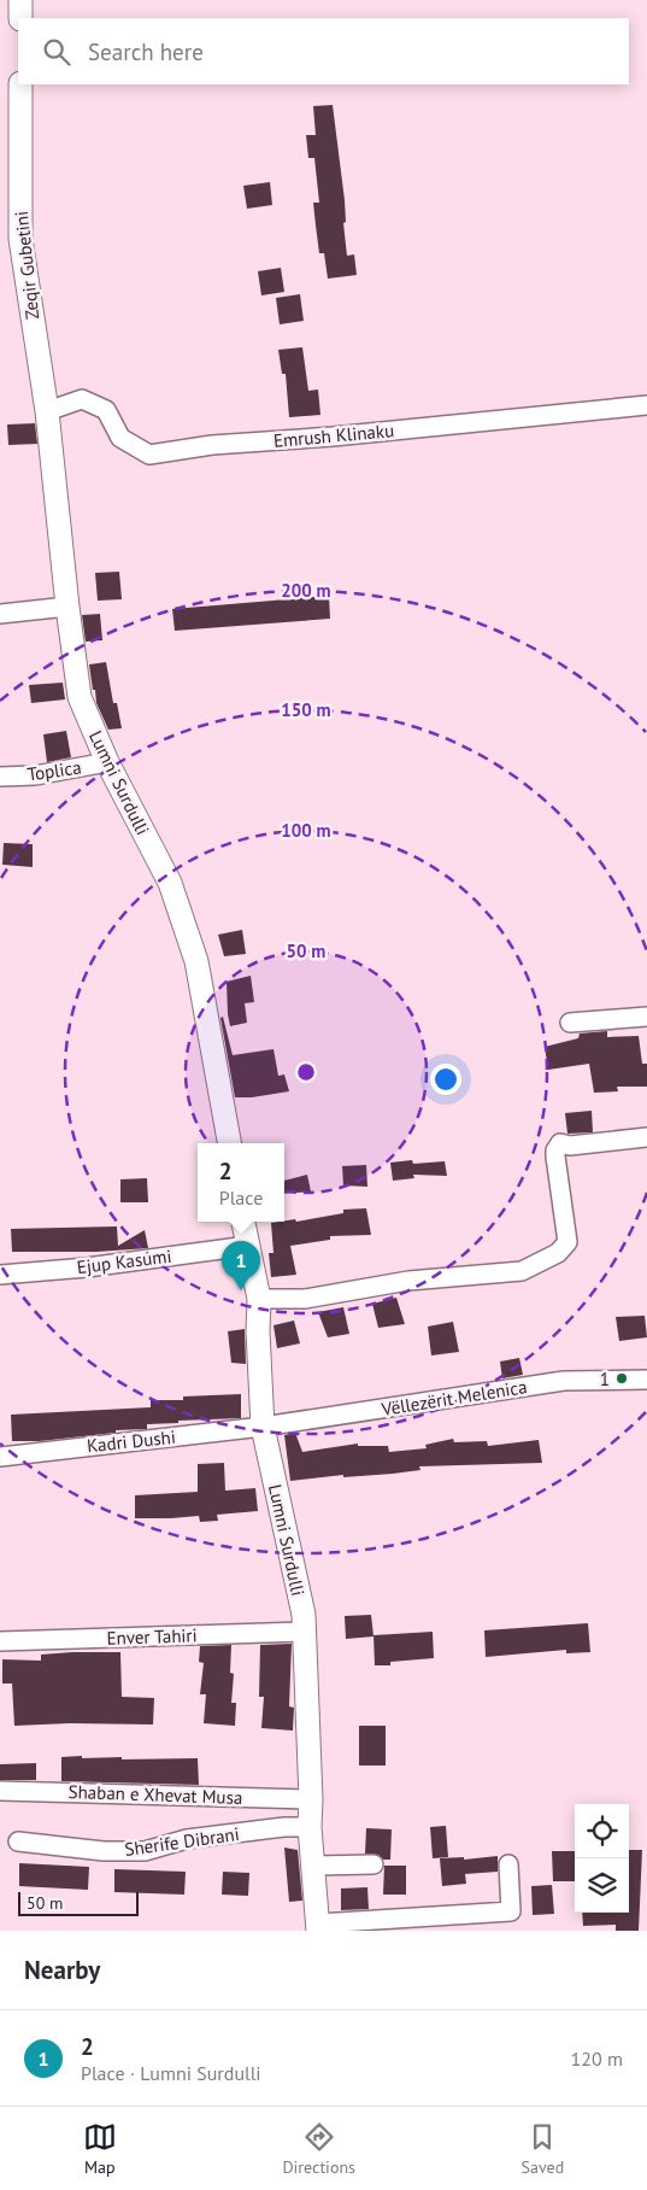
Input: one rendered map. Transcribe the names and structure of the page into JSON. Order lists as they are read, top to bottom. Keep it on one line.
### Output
{"streets":{"street":["Zeqir Gubetini","Emrush Klinaku","Toplica","Lumni Surdulli","Ejup Kasumi","Vëllezërit Melenica","Kadri Dushi","Enver Tahiri","Shaban e Xhevat Musa","Sherife Dibrani"]},"crossings":[["Zeqir Gubetini","Emrush Klinaku"],["Zeqir Gubetini","Lumni Surdulli"],["Emrush Klinaku","Lumni Surdulli"],["Toplica","Lumni Surdulli"],["Lumni Surdulli","Ejup Kasumi"],["Lumni Surdulli","Vëllezërit Melenica"],["Lumni Surdulli","Kadri Dushi"],["Lumni Surdulli","Enver Tahiri"],["Lumni Surdulli","Shaban e Xhevat Musa"],["Lumni Surdulli","Sherife Dibrani"],["Vëllezërit Melenica","Kadri Dushi"]],"places":["1"],"scale_bar":"50 m","page":{"search":"Search here","popup":["2","Place"],"pins":"1","scale":"50 m","heading":"Nearby","list":[{"mark":"1","name":"2","note":"Place · Lumni Surdulli","value":"120 m"}],"nav":["Map","Directions","Saved"]},"rings":["200 m","150 m","100 m","50 m"]}
